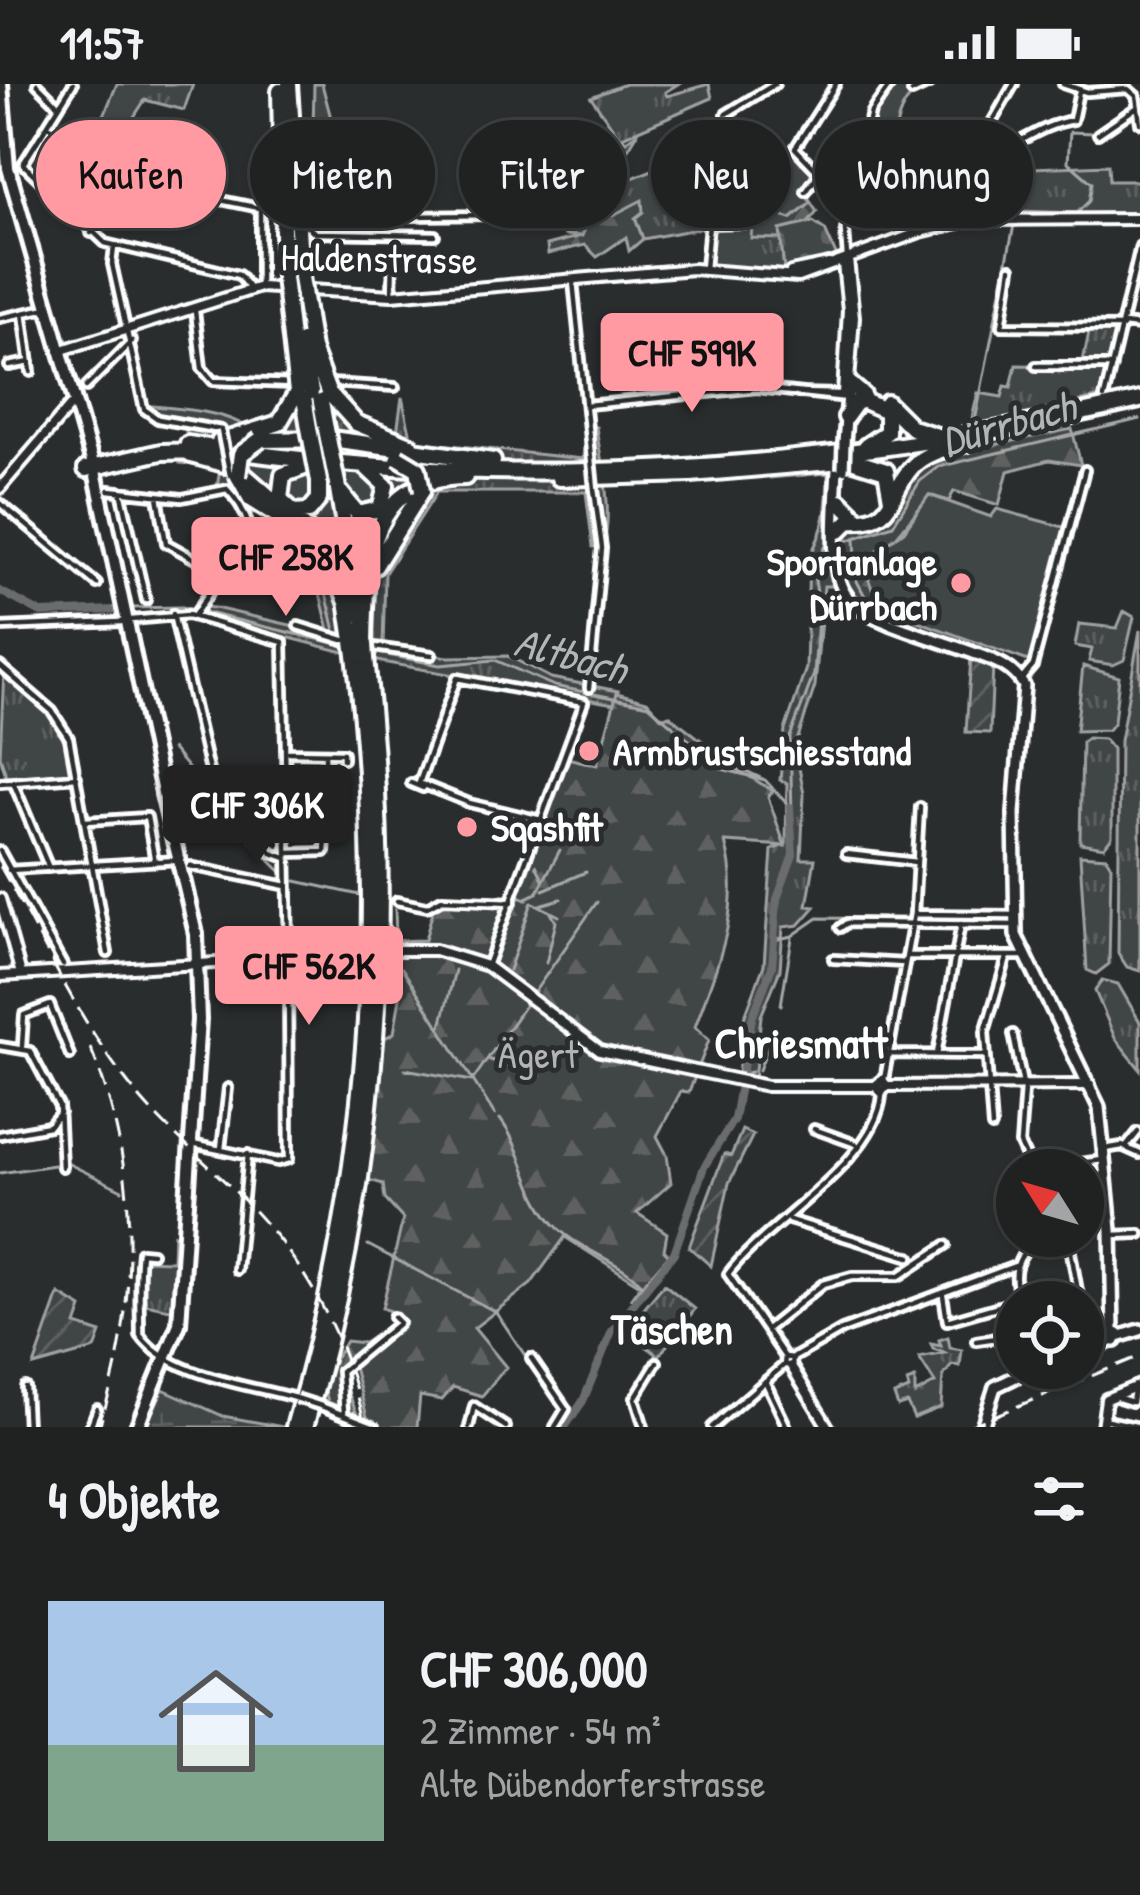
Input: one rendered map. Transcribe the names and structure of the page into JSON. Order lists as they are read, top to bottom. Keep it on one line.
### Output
{"streets":{"street":["Haldenstrasse"]},"districts":["Chriesmatt","Täschen"],"water":["Dürrbach","Altbach"],"parks":["Ägert"],"places":["Sportanlage Dürrbach","Armbrustschiesstand","Sqashfit"],"north":"top left","page":{"status":"11:57","chip":["Kaufen","Mieten","Filter","Neu","Wohnung"],"price":["CHF 599K","CHF 258K","CHF 306K","CHF 562K"],"heading":"4 Objekte","list":[{"name":"CHF 306,000","note":"2 Zimmer · 54 m² · Alte Dübendorferstrasse"}]}}
